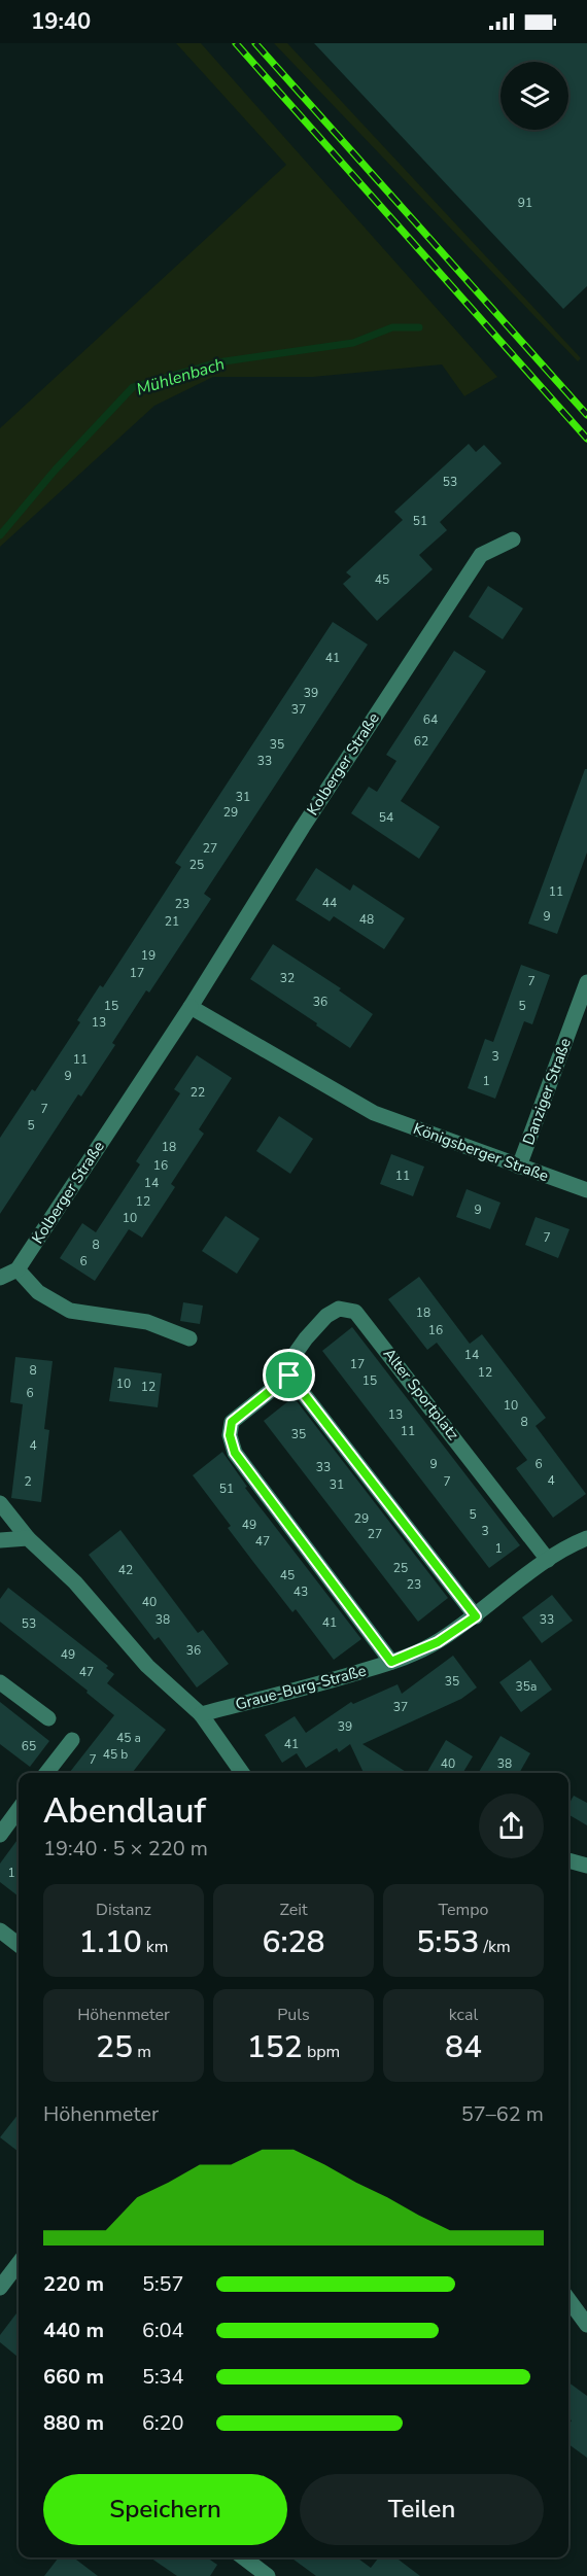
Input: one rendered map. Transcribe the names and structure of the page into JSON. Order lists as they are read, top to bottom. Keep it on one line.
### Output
{"streets":{"street":["Kolberger Straße","Danziger Straße","Königsberger Straße","Alter Sportplatz","Graue-Burg-Straße"]},"crossings":[["Kolberger Straße","Königsberger Straße"],["Danziger Straße","Königsberger Straße"],["Alter Sportplatz","Graue-Burg-Straße"]],"water":["Mühlenbach"],"house_numbers":["91","53","51","45","41","39","37","64","62","35","33","31","29","54","27","25","11","44","23","9","48","21","19","17","32","7","36","15","5","13","3","11","9","1","22","7","5","18","16","11","14","12","9","10","7","8","6","18","16","14","17","8","12","15","10","12","6","10","13","8","11","35","4","9","6","33","4","2","7","31","51","5","29","49","3","27","47","1","25","42","45","23","43","40","38","33","41","53","36","49","47","35","35a","37","39","45 a","41","65","45 b","7","40","38","1"],"page":{"status":"19:40","heading":["Abendlauf","19:40 · 5 × 220 m"],"stats":[["Distanz","1.10 km"],["Zeit","6:28"],["Tempo","5:53 /km"],["Höhenmeter","25 m"],["Puls","152 bpm"],["kcal","84"]],"chart":["Höhenmeter","57–62 m"],"list":[{"name":"220 m","note":"5:57"},{"name":"440 m","note":"6:04"},{"name":"660 m","note":"5:34"},{"name":"880 m","note":"6:20"}],"buttons":["Speichern","Teilen"]}}
